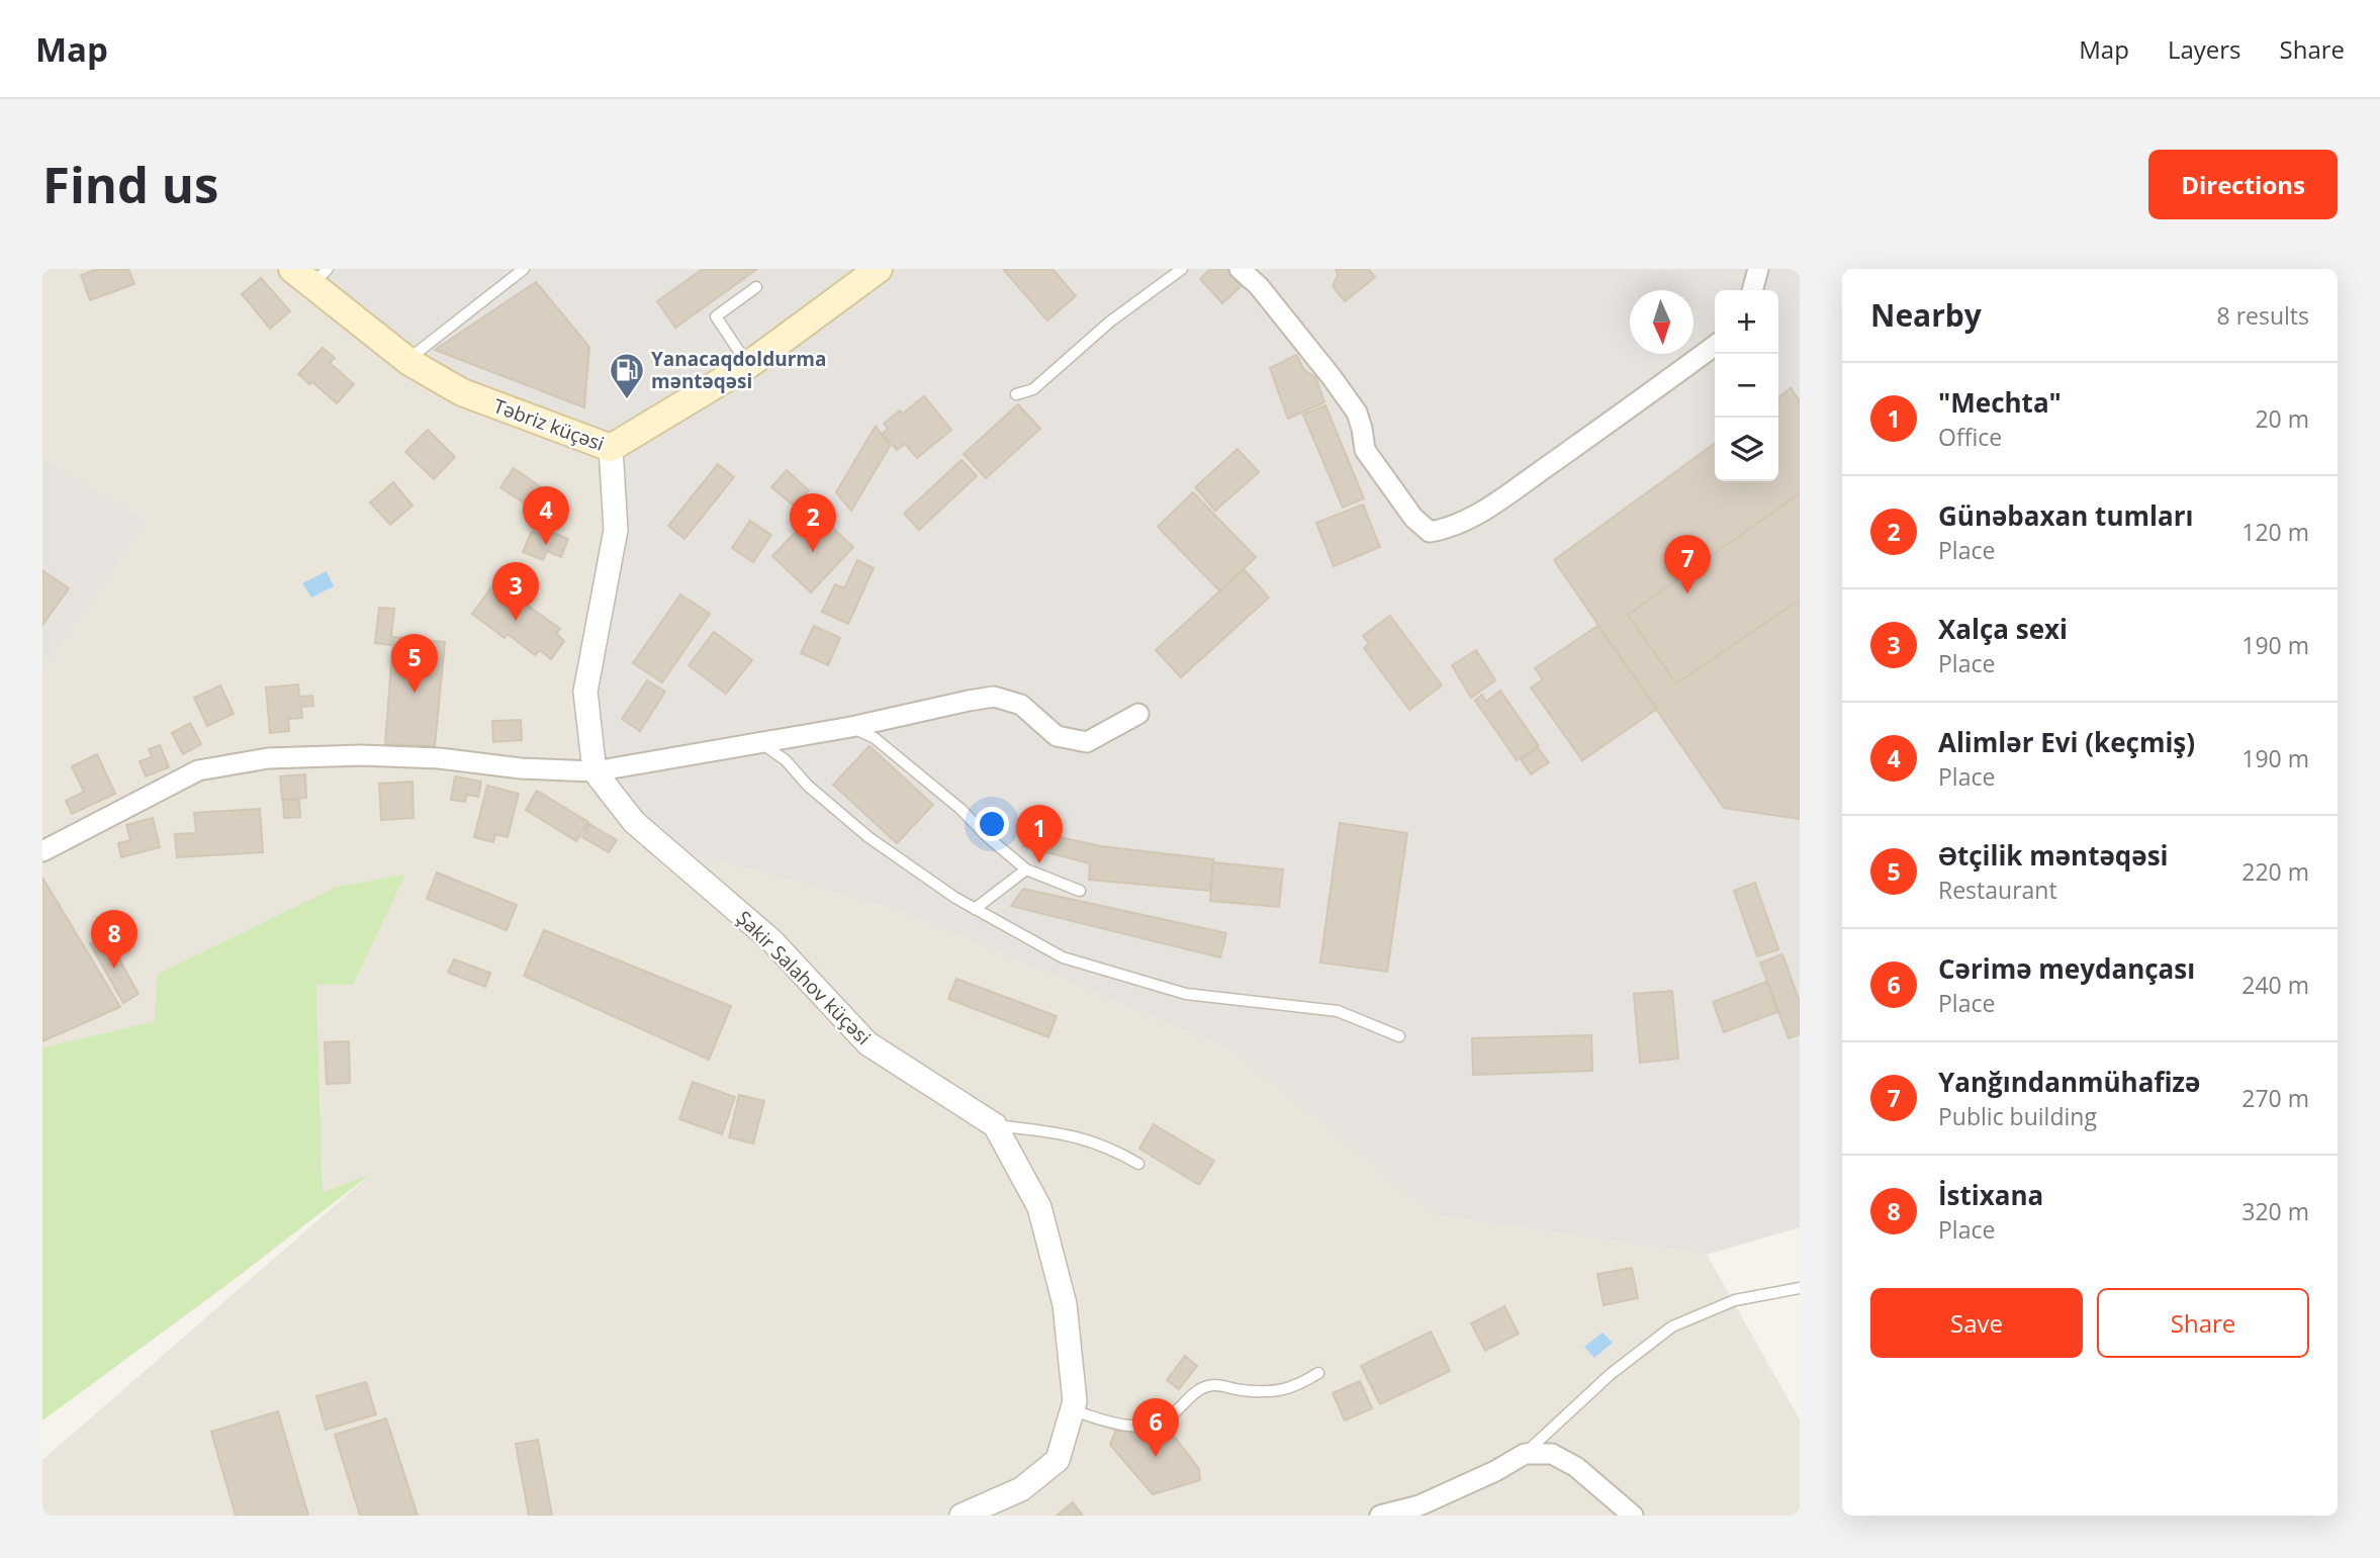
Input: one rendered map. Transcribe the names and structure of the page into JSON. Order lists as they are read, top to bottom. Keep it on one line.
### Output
{"streets":{"main road":["Təbriz küçəsi"],"street":["Şakir Salahov küçəsi"]},"places":{"fuel station":["Yanacaqdoldurma məntəqəsi"]},"north":"bottom","page":{"header":"Map","nav":["Map","Layers","Share"],"buttons":["Directions",["Save","Share"]],"title":"Find us","heading":["Nearby","8 results"],"map_buttons":["+","−"],"list":[{"mark":"1","name":"\"Mechta\"","note":"Office","value":"20 m"},{"mark":"2","name":"Günəbaxan tumları","note":"Place","value":"120 m"},{"mark":"3","name":"Xalça sexi","note":"Place","value":"190 m"},{"mark":"4","name":"Alimlər Evi (keçmiş)","note":"Place","value":"190 m"},{"mark":"5","name":"Ətçilik məntəqəsi","note":"Restaurant","value":"220 m"},{"mark":"6","name":"Cərimə meydançası","note":"Place","value":"240 m"},{"mark":"7","name":"Yanğındanmühafizə","note":"Public building","value":"270 m"},{"mark":"8","name":"İstixana","note":"Place","value":"320 m"}],"pins":["4","2","7","3","5","1","8","6"]}}
